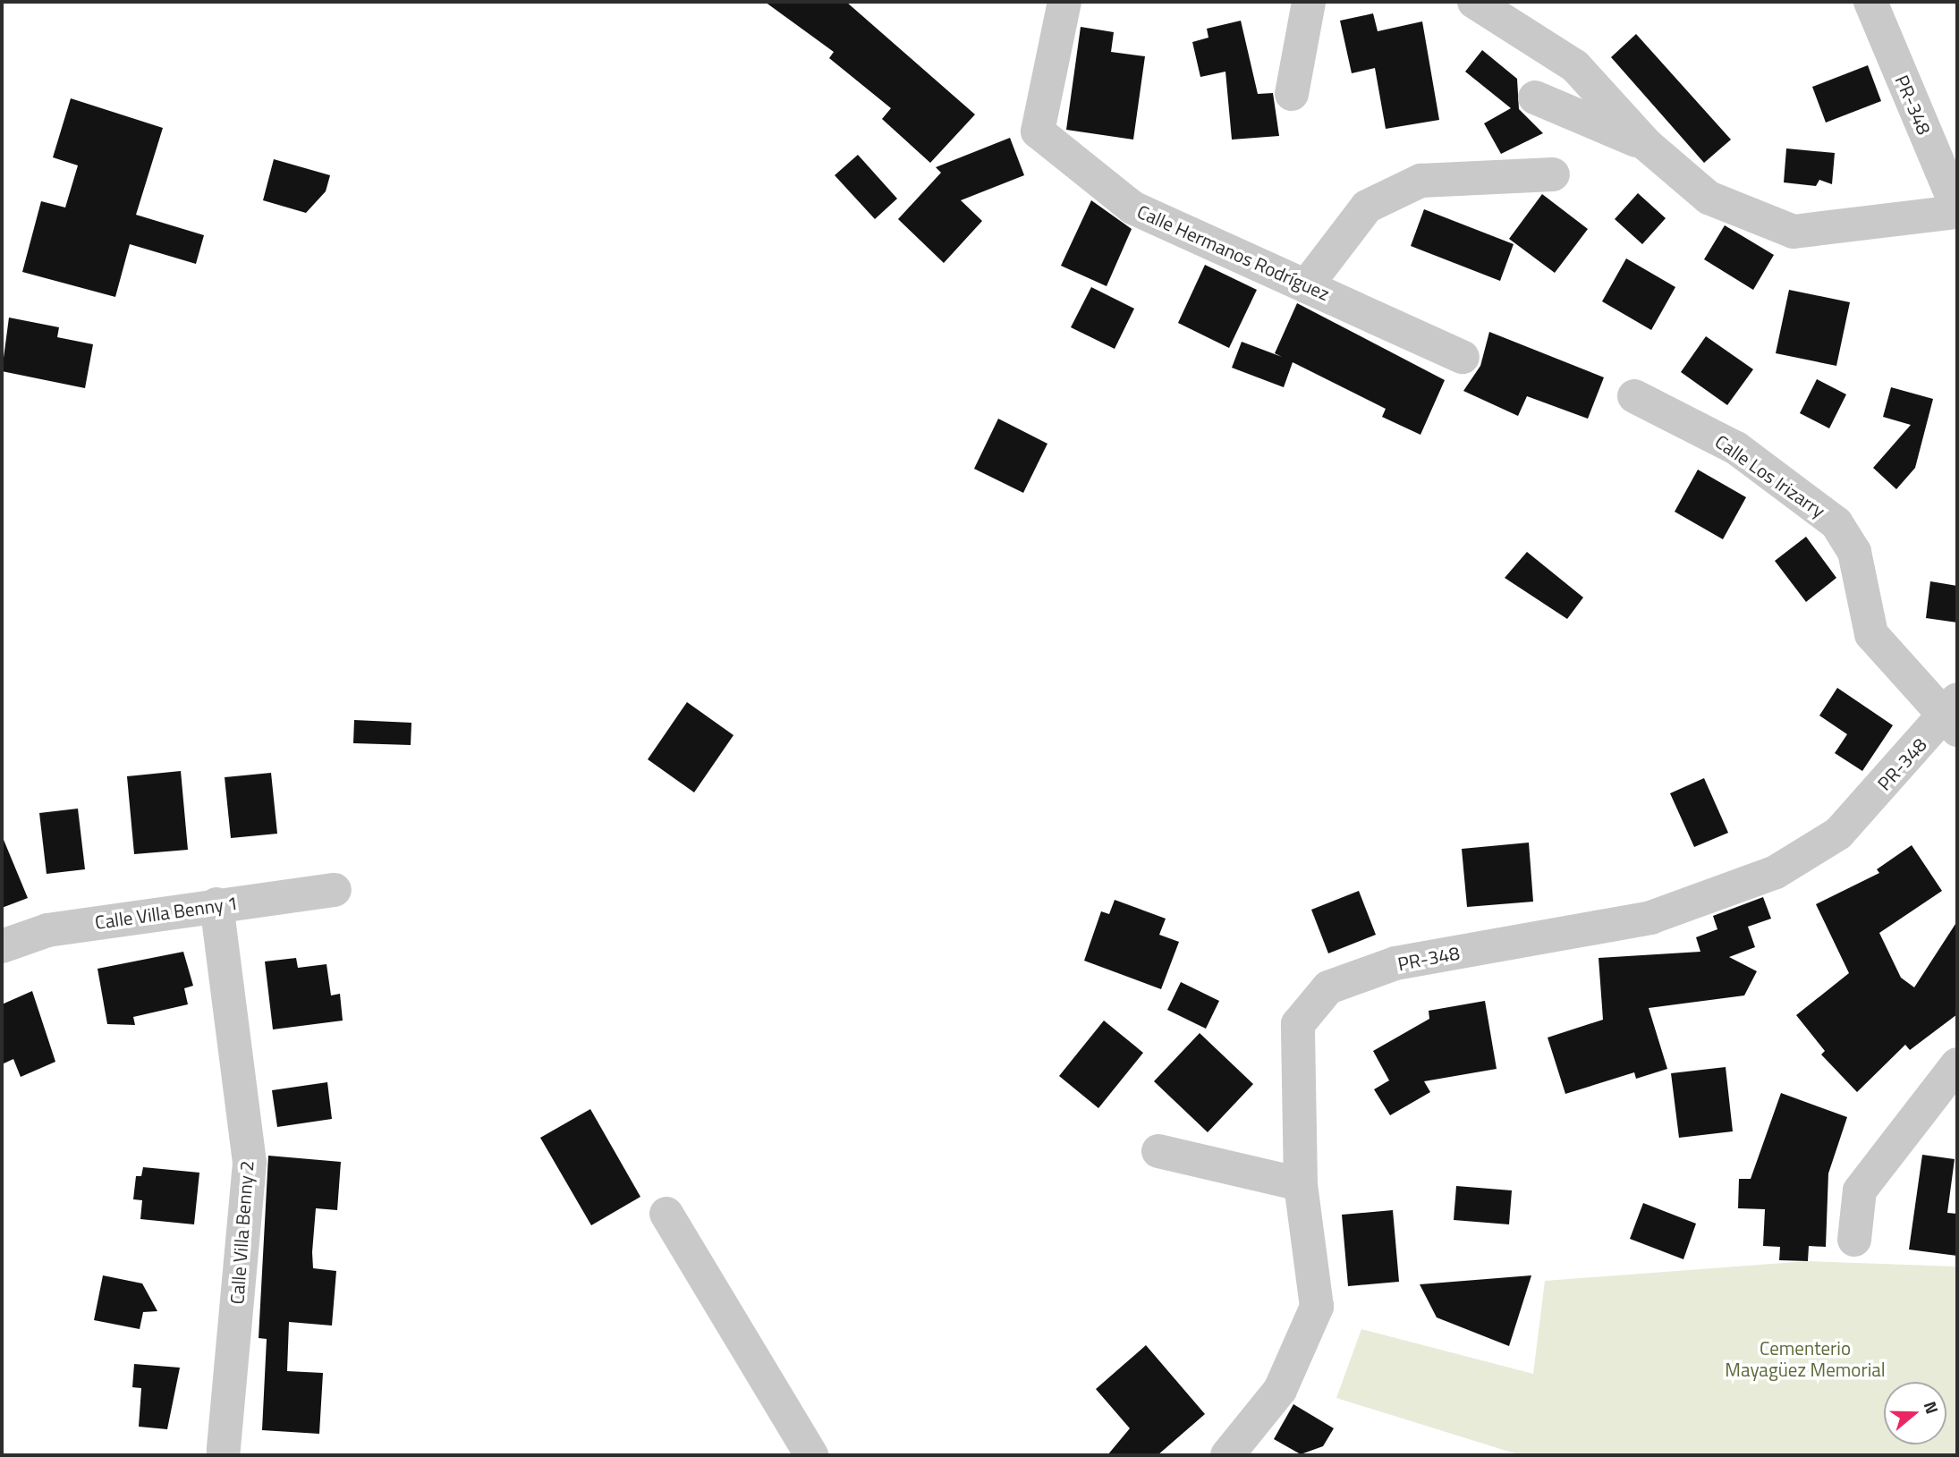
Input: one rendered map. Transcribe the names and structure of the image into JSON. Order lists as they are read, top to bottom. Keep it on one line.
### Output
{"streets":{"street":["PR-348","Calle Hermanos Rodríguez","Calle Los Irizarry","Calle Villa Benny 1","Calle Villa Benny 2"]},"crossings":[["PR-348","Calle Los Irizarry"],["Calle Villa Benny 1","Calle Villa Benny 2"]],"parks":["Cementerio Mayagüez Memorial"],"north":"right"}
